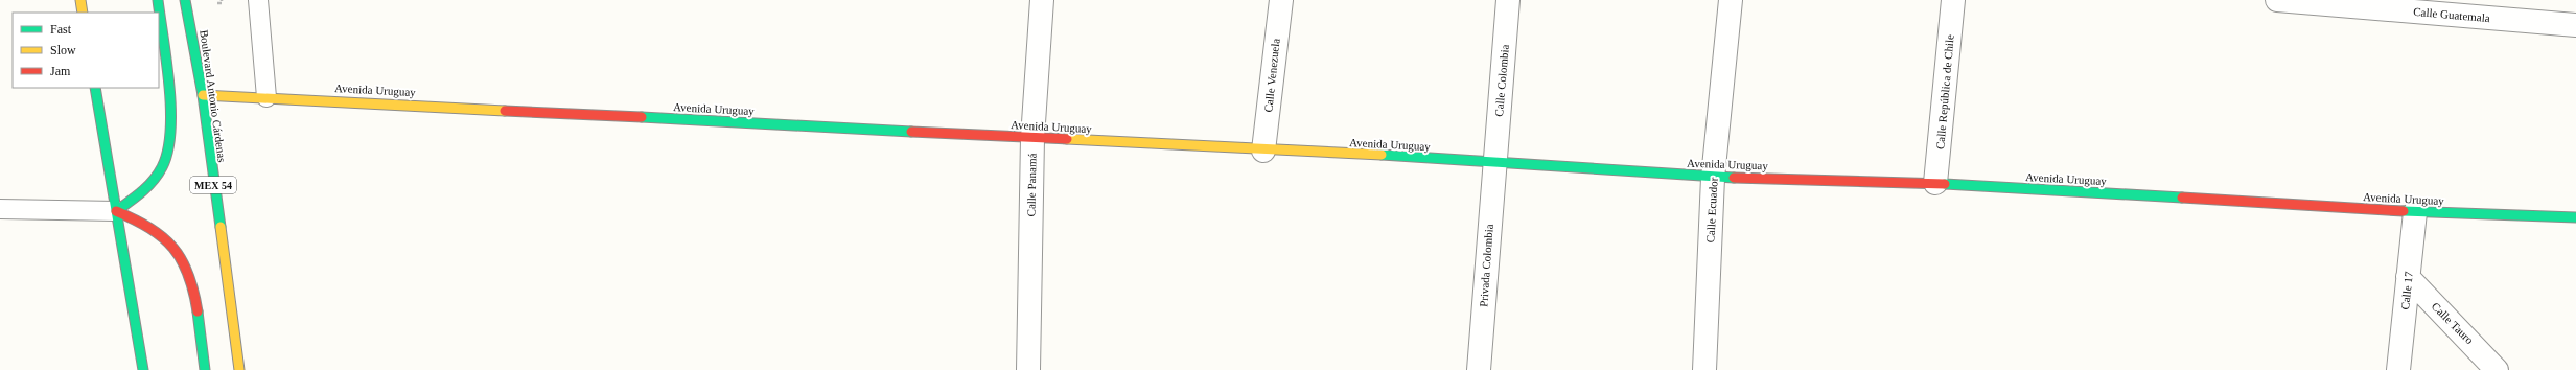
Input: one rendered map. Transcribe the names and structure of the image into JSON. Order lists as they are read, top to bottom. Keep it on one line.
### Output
{"streets":{"street":["Calle Guatemala","Calle Venezuela","Calle Colombia","Avenida Uruguay","Calle República de Chile","Boulevard Antonio Cárdenas","MEX 54","Calle Panamá","Calle Ecuador","Privada Colombia","Calle 17","Calle Tauro"]},"crossings":[["Calle Venezuela","Avenida Uruguay"],["Calle Colombia","Avenida Uruguay"],["Calle Colombia","Privada Colombia"],["Avenida Uruguay","Calle República de Chile"],["Avenida Uruguay","Boulevard Antonio Cárdenas"],["Avenida Uruguay","Calle Panamá"],["Avenida Uruguay","Calle Ecuador"],["Avenida Uruguay","Privada Colombia"],["Avenida Uruguay","Calle 17"],["Calle 17","Calle Tauro"]],"legend":["Fast","Slow","Jam"]}
